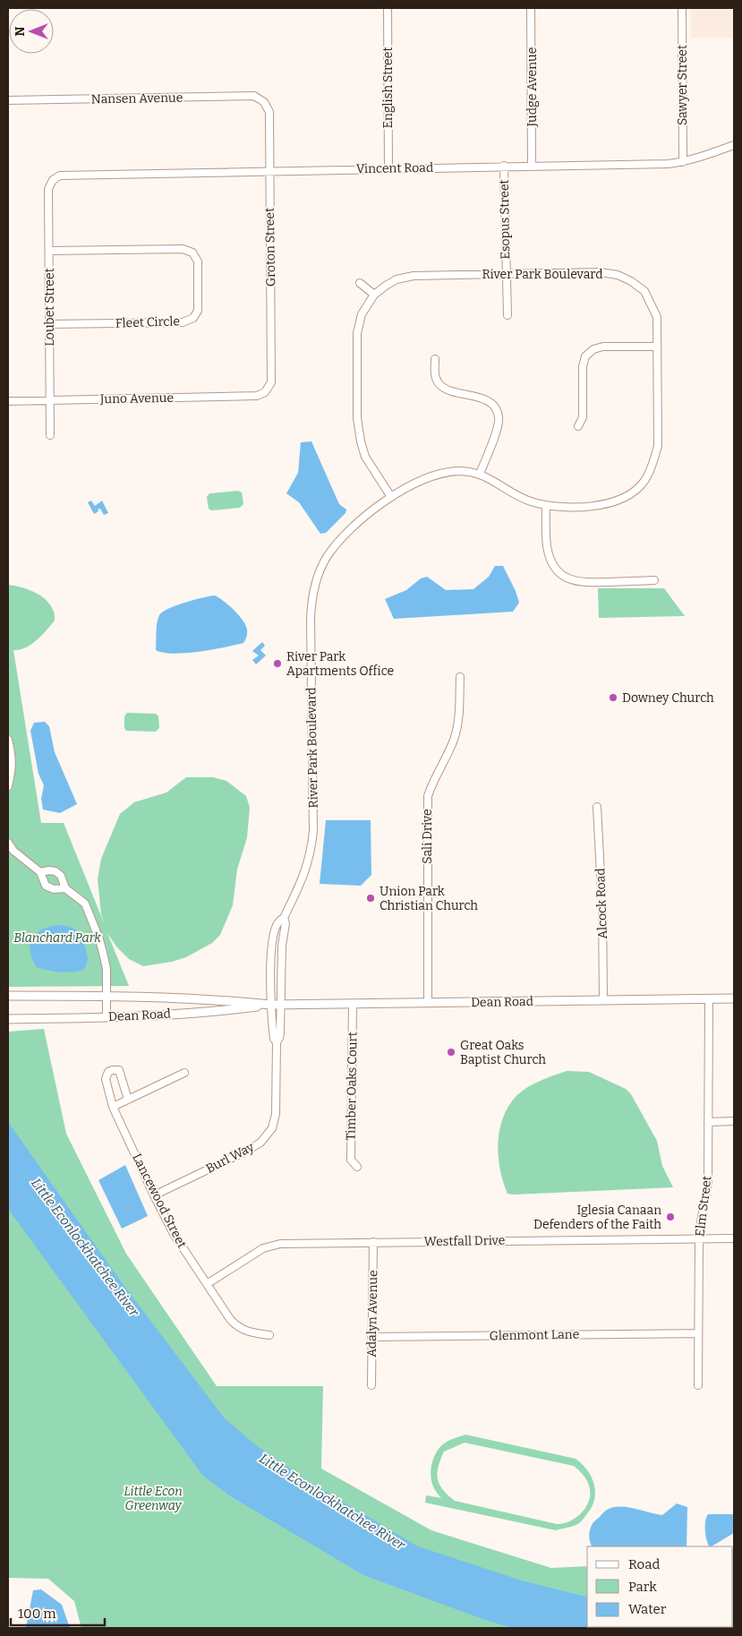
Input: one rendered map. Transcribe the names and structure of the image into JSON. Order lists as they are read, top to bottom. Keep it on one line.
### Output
{"streets":{"main road":["Dean Road"],"street":["Sawyer Street","Judge Avenue","English Street","Nansen Avenue","Vincent Road","Esopus Street","Groton Street","River Park Boulevard","Loubet Street","Fleet Circle","Juno Avenue","Sali Drive","Alcock Road","Timber Oaks Court","Burl Way","Lancewood Street","Elm Street","Westfall Drive","Adalyn Avenue","Glenmont Lane"]},"crossings":[["Sawyer Street","Vincent Road"],["Judge Avenue","Vincent Road"],["English Street","Vincent Road"],["Nansen Avenue","Groton Street"],["Vincent Road","Esopus Street"],["Vincent Road","Groton Street"],["Vincent Road","Loubet Street"],["Esopus Street","River Park Boulevard"],["Groton Street","Juno Avenue"],["River Park Boulevard","Dean Road"],["River Park Boulevard","Burl Way"],["Loubet Street","Fleet Circle"],["Loubet Street","Juno Avenue"],["Sali Drive","Dean Road"],["Alcock Road","Dean Road"],["Dean Road","Timber Oaks Court"],["Dean Road","Burl Way"],["Dean Road","Elm Street"],["Burl Way","Lancewood Street"],["Lancewood Street","Westfall Drive"],["Elm Street","Westfall Drive"],["Elm Street","Glenmont Lane"],["Westfall Drive","Adalyn Avenue"],["Adalyn Avenue","Glenmont Lane"]],"water":["Little Econlockhatchee River"],"parks":["Blanchard Park","Little Econ Greenway"],"places":["River Park Apartments Office","Downey Church","Union Park Christian Church","Great Oaks Baptist Church","Iglesia Canaan Defenders of the Faith"],"legend":["Road","Park","Water"],"scale_bar":"100 m","north":"left"}
